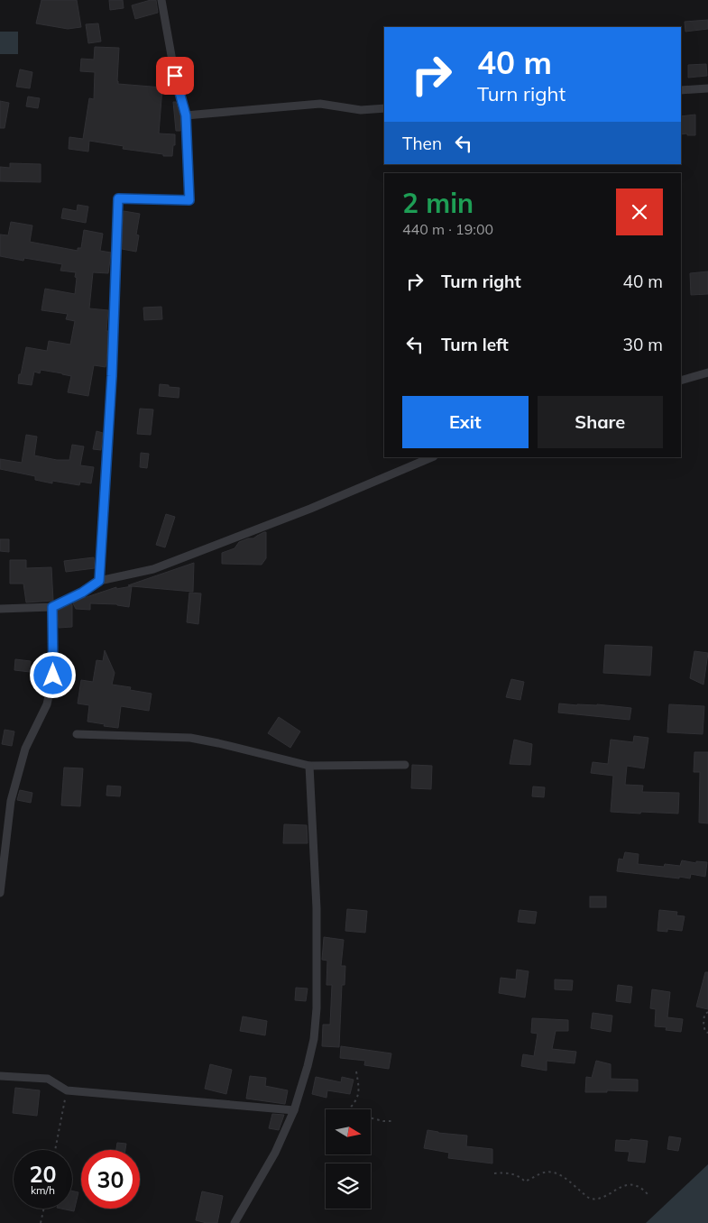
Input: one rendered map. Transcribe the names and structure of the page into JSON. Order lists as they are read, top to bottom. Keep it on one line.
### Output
{"north":"right","page":{"turn":["40 m","Turn right"],"then":"Then","heading":["2 min","440 m · 19:00"],"list":[{"name":"Turn right","value":"40 m"},{"name":"Turn left","value":"30 m"}],"buttons":["Exit","Share"],"speed":"20 km/h","limit":"30"}}
